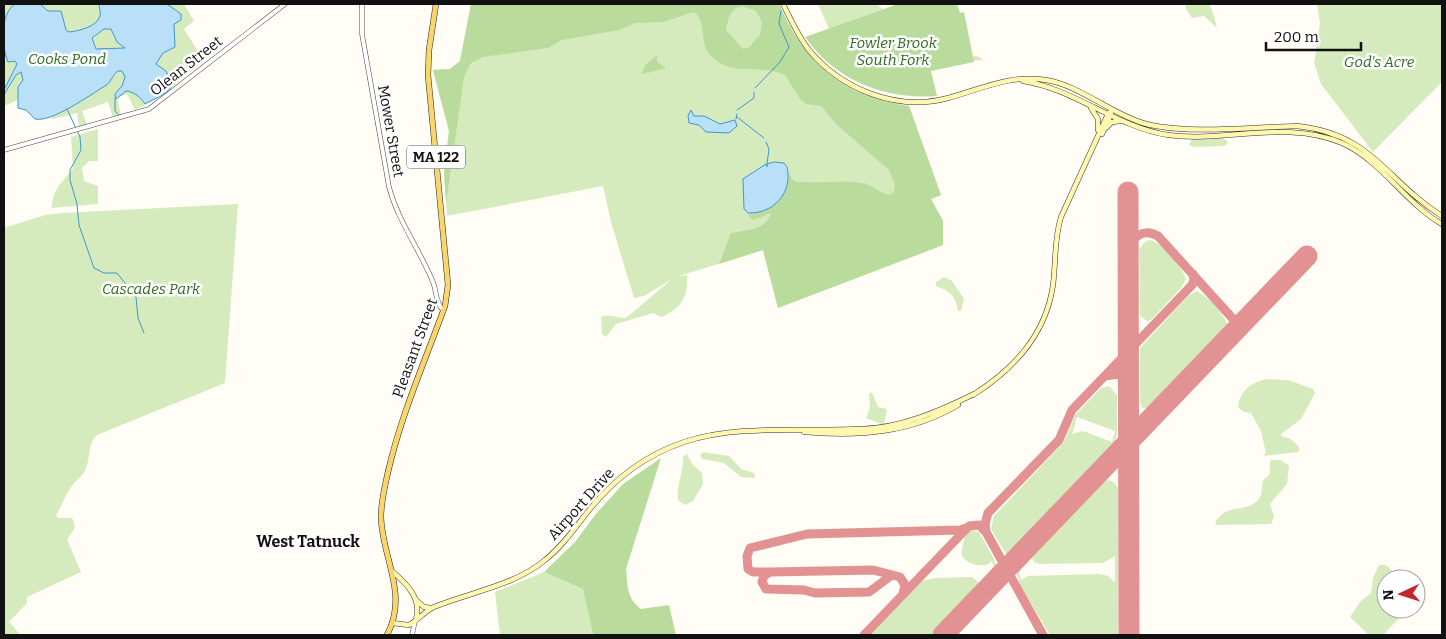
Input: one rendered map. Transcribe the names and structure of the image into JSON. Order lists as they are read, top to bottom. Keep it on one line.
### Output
{"streets":{"main road":["MA 122","Pleasant Street","Airport Drive"],"street":["Olean Street","Mower Street"]},"crossings":[["Mower Street","Pleasant Street"]],"districts":["West Tatnuck"],"parks":["Fowler Brook South Fork","Cooks Pond","God's Acre","Cascades Park"],"scale_bar":"200 m","north":"left"}
